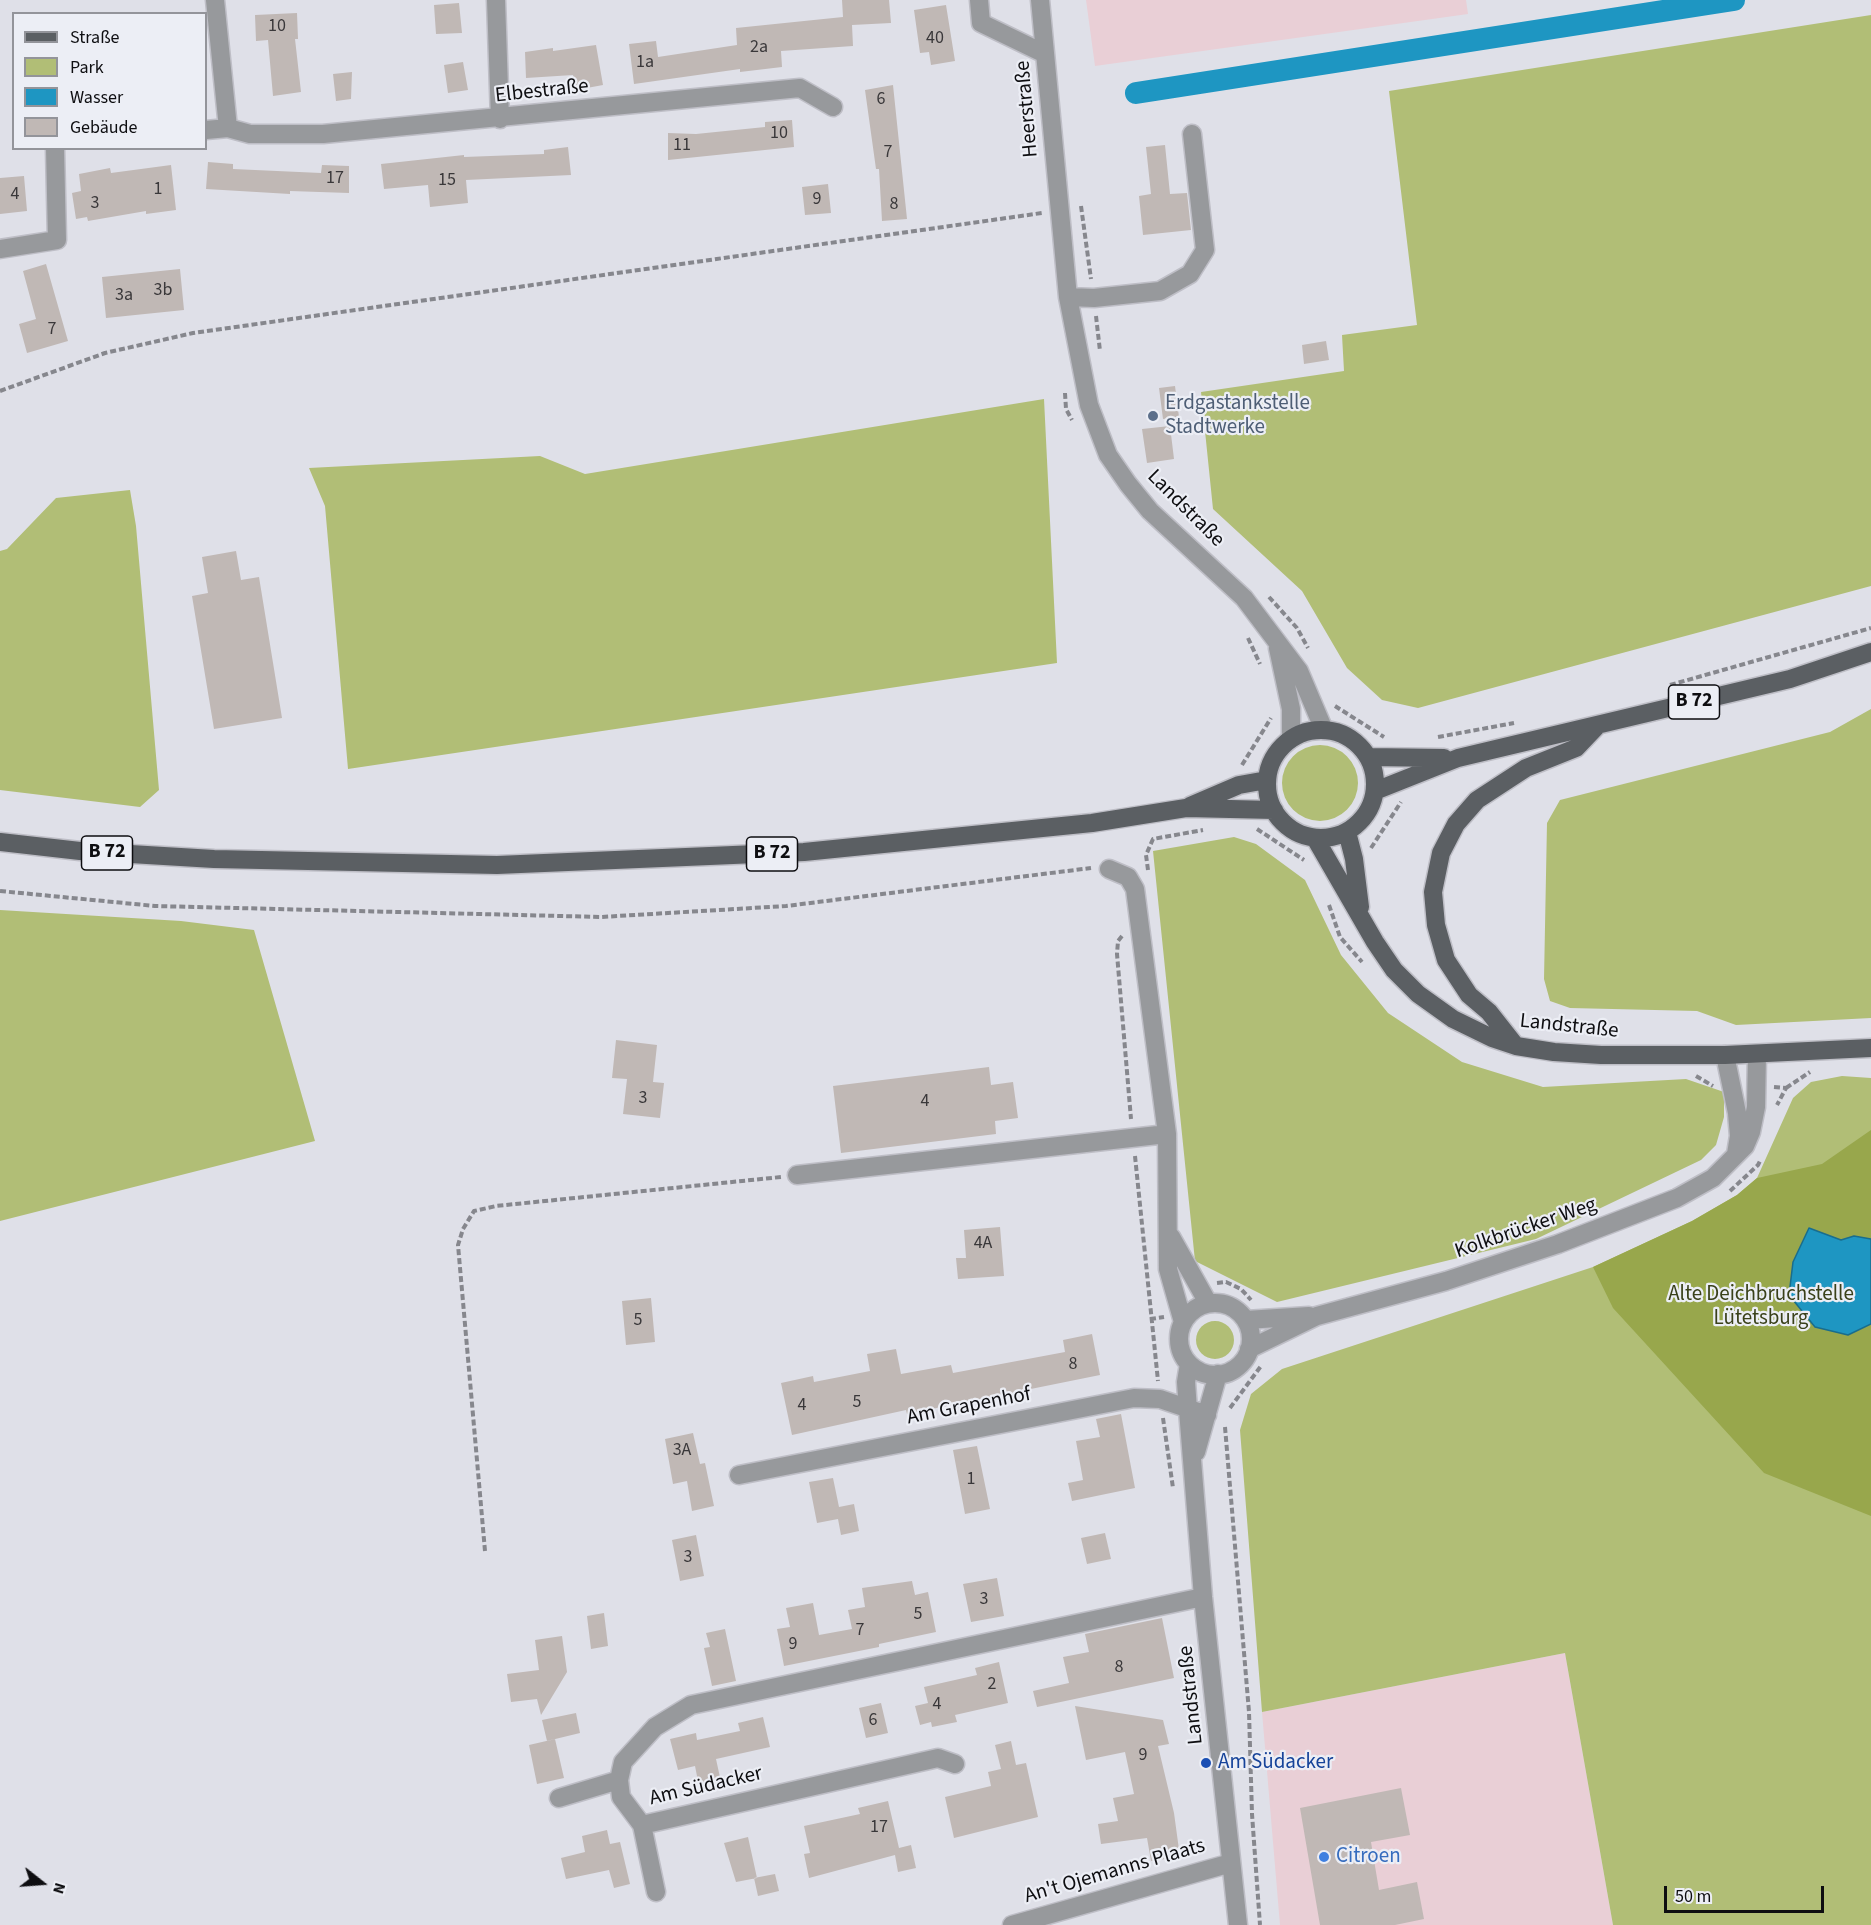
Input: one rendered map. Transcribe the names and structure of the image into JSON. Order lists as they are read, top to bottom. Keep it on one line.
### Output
{"streets":{"main road":["Landstraße","B 72"],"street":["Elbestraße","Heerstraße","Kolkbrücker Weg","Am Grapenhof","Am Südacker","An't Ojemanns Plaats"]},"crossings":[["Heerstraße","Landstraße"],["Landstraße","B 72"],["Landstraße","Kolkbrücker Weg"],["Landstraße","Am Grapenhof"],["Landstraße","Am Südacker"],["Landstraße","An't Ojemanns Plaats"]],"parks":["Alte Deichbruchstelle Lütetsburg"],"places":["Erdgastankstelle Stadtwerke","Am Südacker","Citroen"],"house_numbers":["10","40","2a","1a","6","10","11","7","17","15","1","4","9","3","8","3b","3a","7","3","4","4A","5","8","5","4","3A","1","3","3","5","7","9","8","2","4","6","9","17"],"legend":["Straße","Park","Wasser","Gebäude"],"scale_bar":"50 m","north":"right"}
